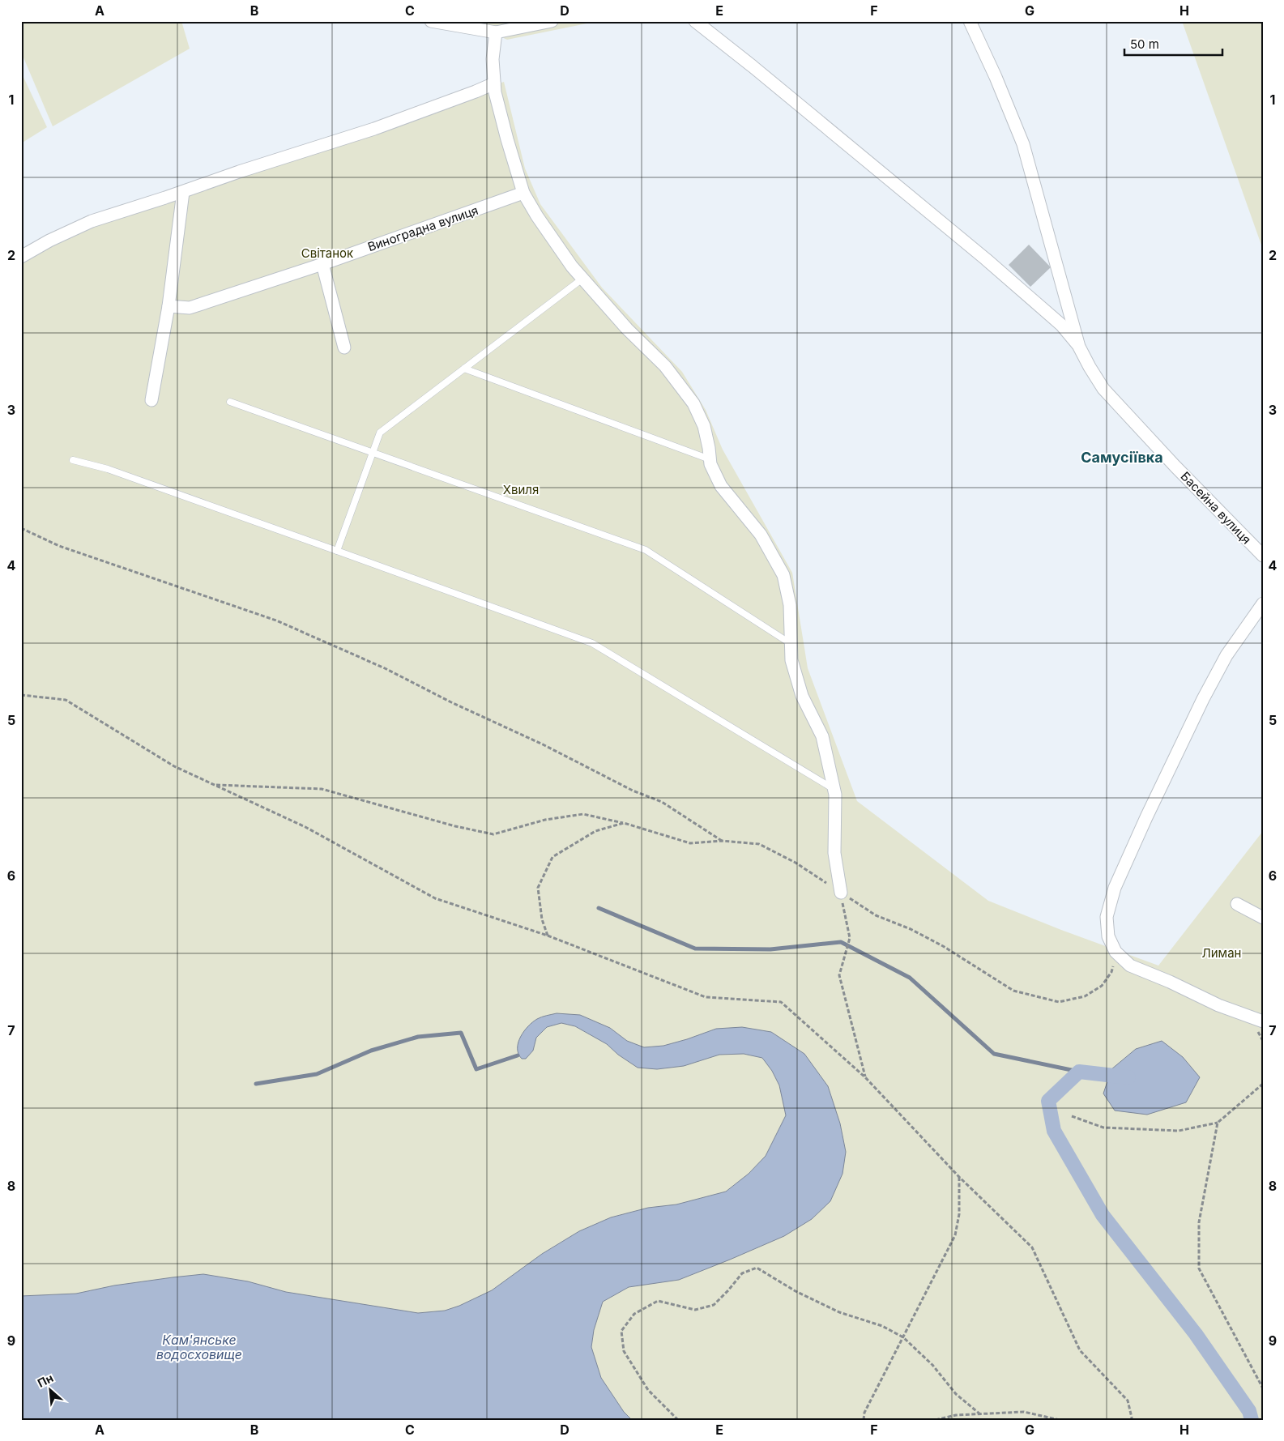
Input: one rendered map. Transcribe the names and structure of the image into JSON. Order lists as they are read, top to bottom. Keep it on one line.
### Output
{"streets":{"street":["Виноградна вулиця","Басейна вулиця"]},"districts":["Самусіївка"],"water":["Кам'янське водосховище"],"parks":["Світанок","Хвиля","Лиман"],"scale_bar":"50 m","north":"top left","grid":{"columns":["A","B","C","D","E","F","G","H"],"rows":["1","2","3","4","5","6","7","8","9"]}}
